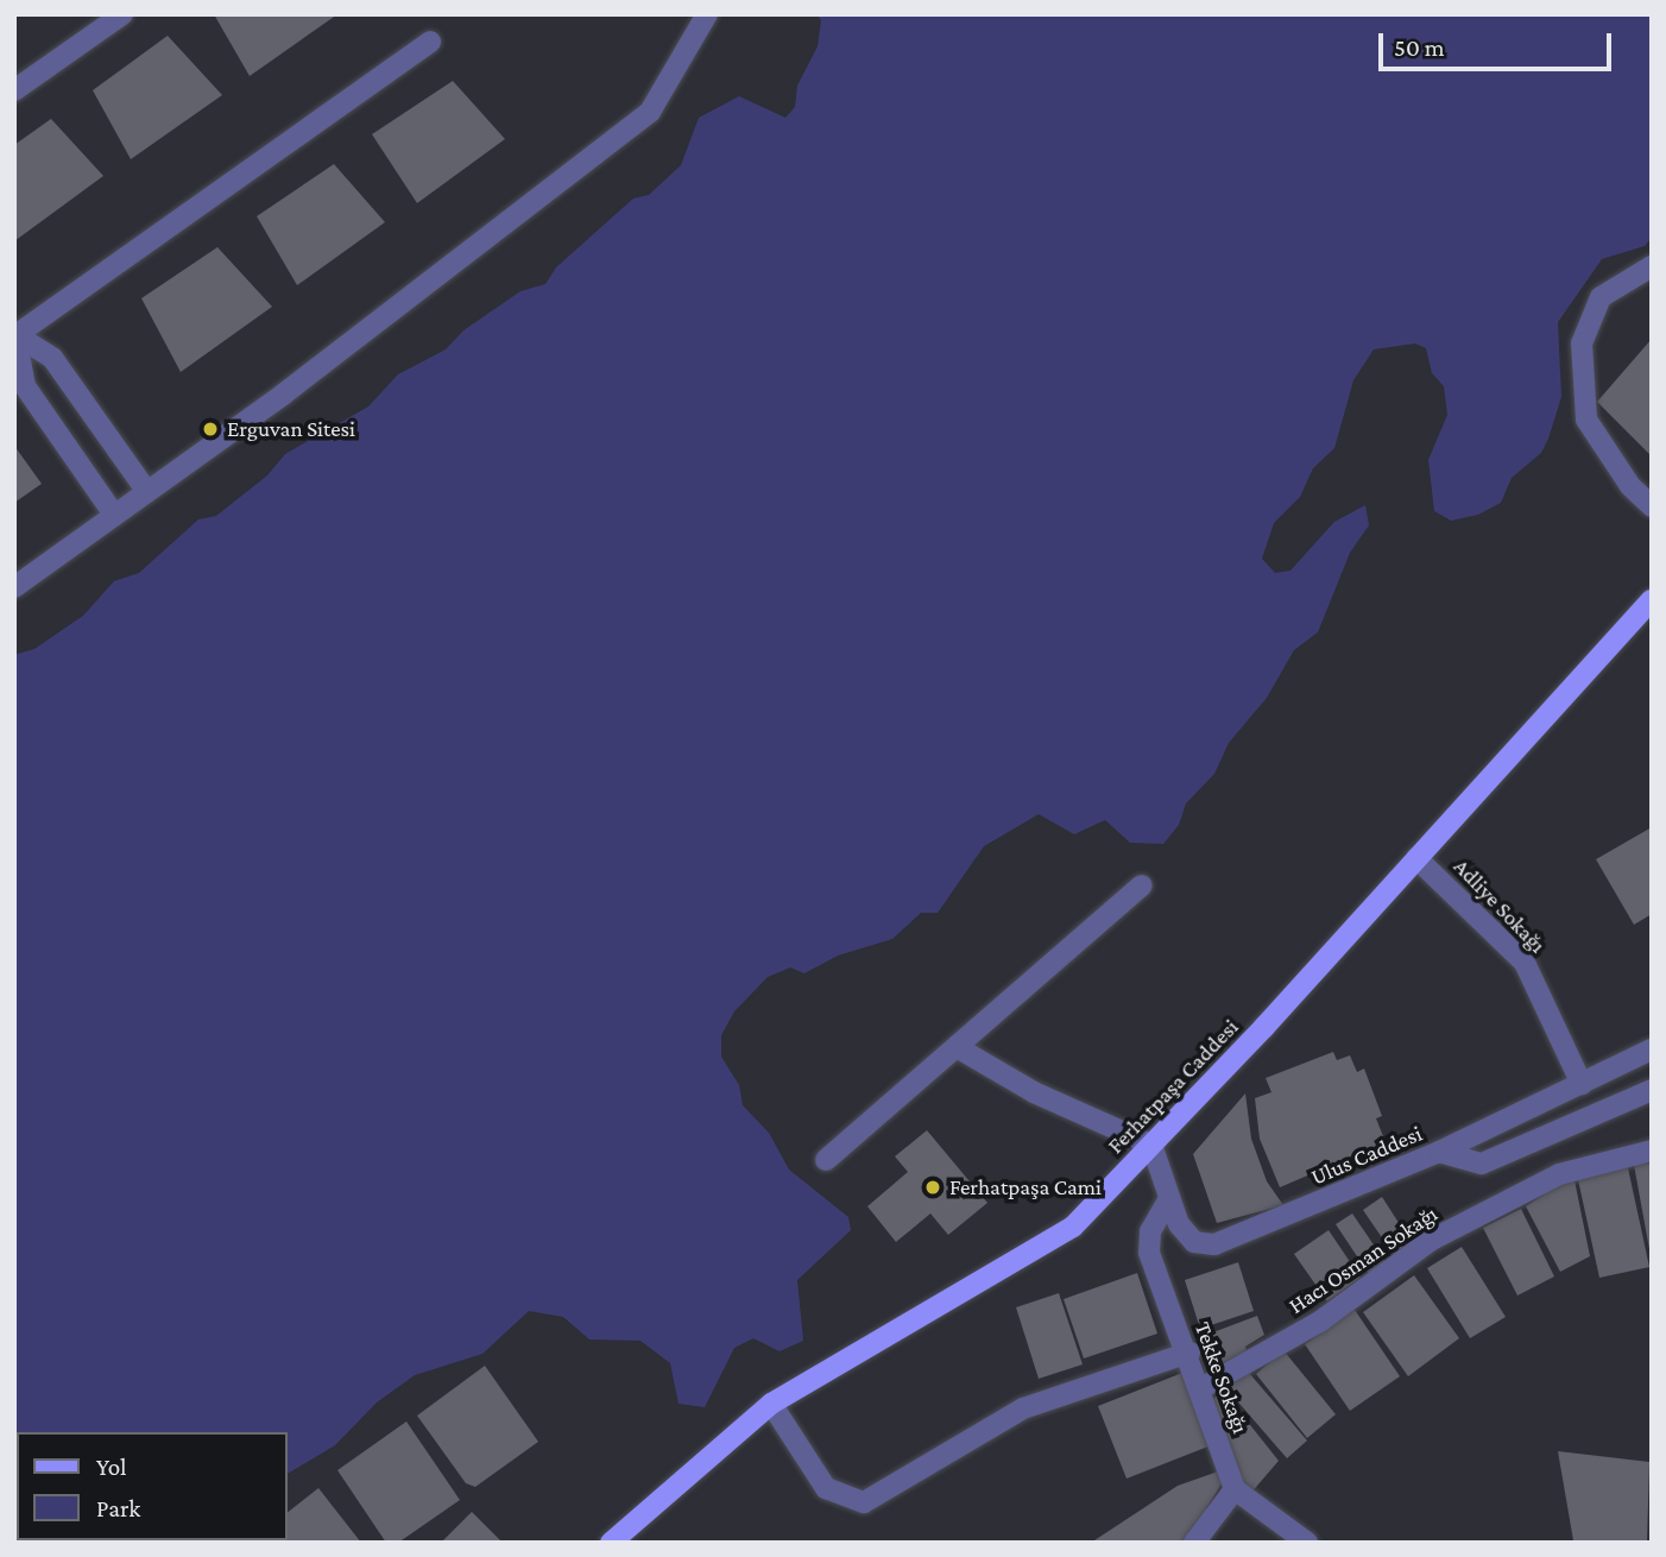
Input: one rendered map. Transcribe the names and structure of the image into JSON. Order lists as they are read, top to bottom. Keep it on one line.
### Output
{"streets":{"main road":["Ferhatpaşa Caddesi"],"street":["Adliye Sokağı","Ulus Caddesi","Hacı Osman Sokağı","Tekke Sokağı"]},"crossings":[["Adliye Sokağı","Ferhatpaşa Caddesi"],["Adliye Sokağı","Ulus Caddesi"],["Ferhatpaşa Caddesi","Ulus Caddesi"],["Ulus Caddesi","Tekke Sokağı"],["Hacı Osman Sokağı","Tekke Sokağı"]],"places":["Erguvan Sitesi","Ferhatpaşa Cami"],"legend":["Yol","Park"],"scale_bar":"50 m"}
